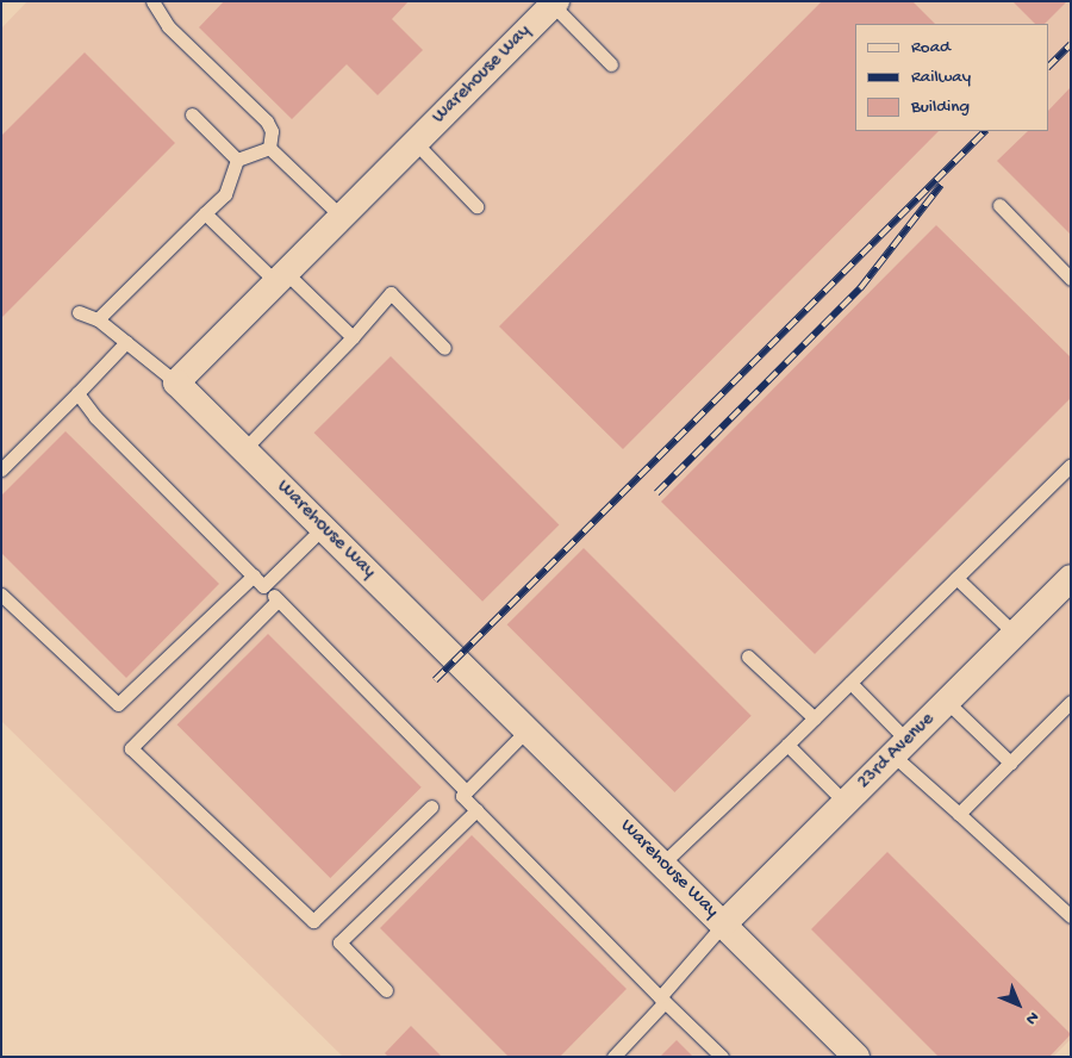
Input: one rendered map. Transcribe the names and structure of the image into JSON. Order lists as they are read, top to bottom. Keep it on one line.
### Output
{"streets":{"street":["Warehouse Way","23rd Avenue"]},"crossings":[["Warehouse Way","23rd Avenue"]],"legend":["Road","Railway","Building"],"north":"bottom right"}
